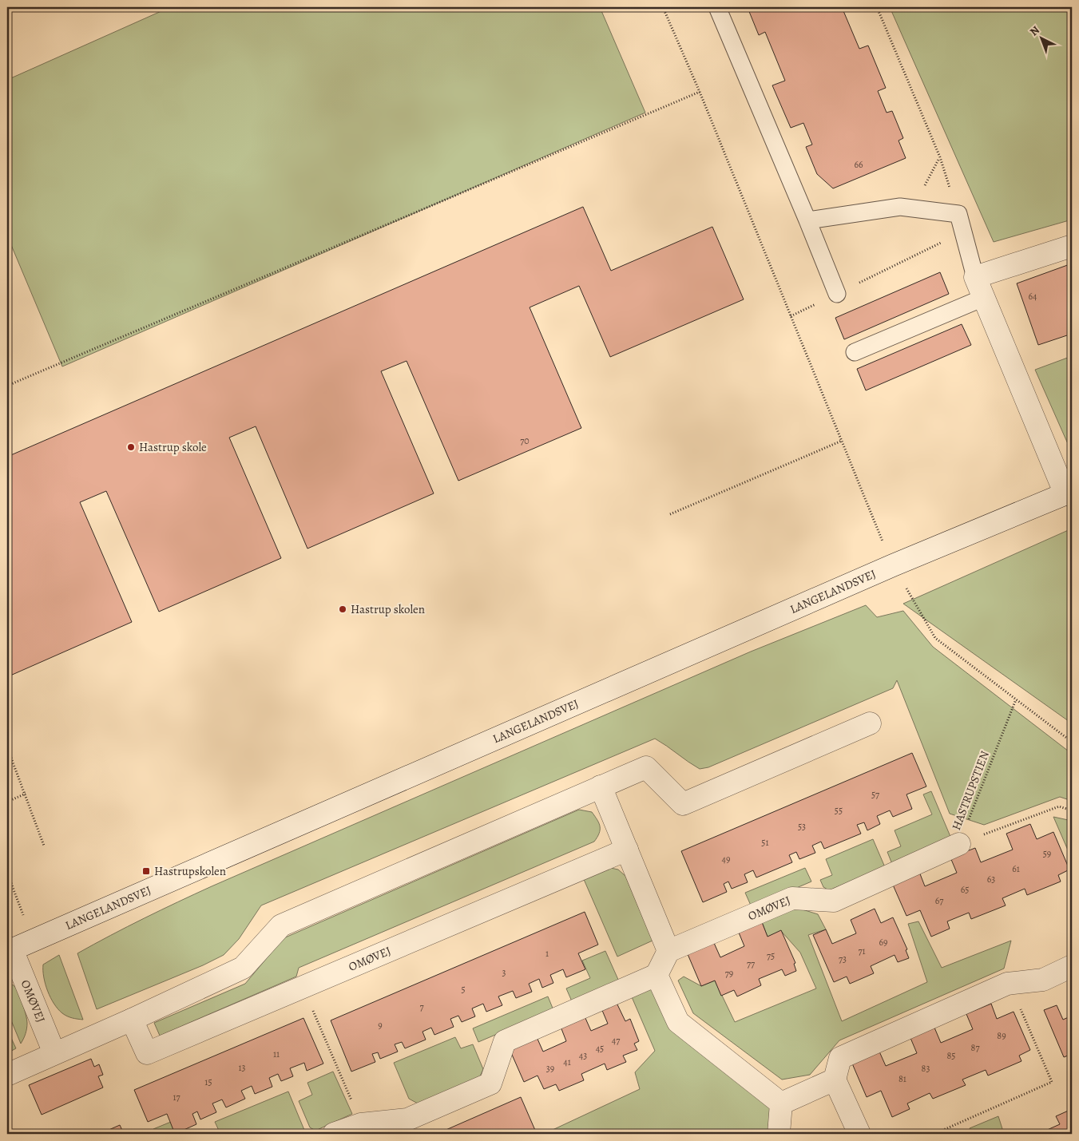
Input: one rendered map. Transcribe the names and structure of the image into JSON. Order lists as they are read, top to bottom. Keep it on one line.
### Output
{"streets":{"street":["LANGELANDSVEJ","OMØVEJ"],"path":["HASTRUPSTIEN"]},"crossings":[["LANGELANDSVEJ","OMØVEJ"],["HASTRUPSTIEN","OMØVEJ"]],"places":{"other":["Hastrup skole","Hastrup skolen"],"transit":["Hastrupskolen"]},"house_numbers":["66","64","70","57","55","53","51","59","49","61","63","65","67","69","71","1","75","73","77","3","79","5","7","9","89","47","87","45","11","43","85","41","13","39","83","81","15","17"],"north":"top left"}
